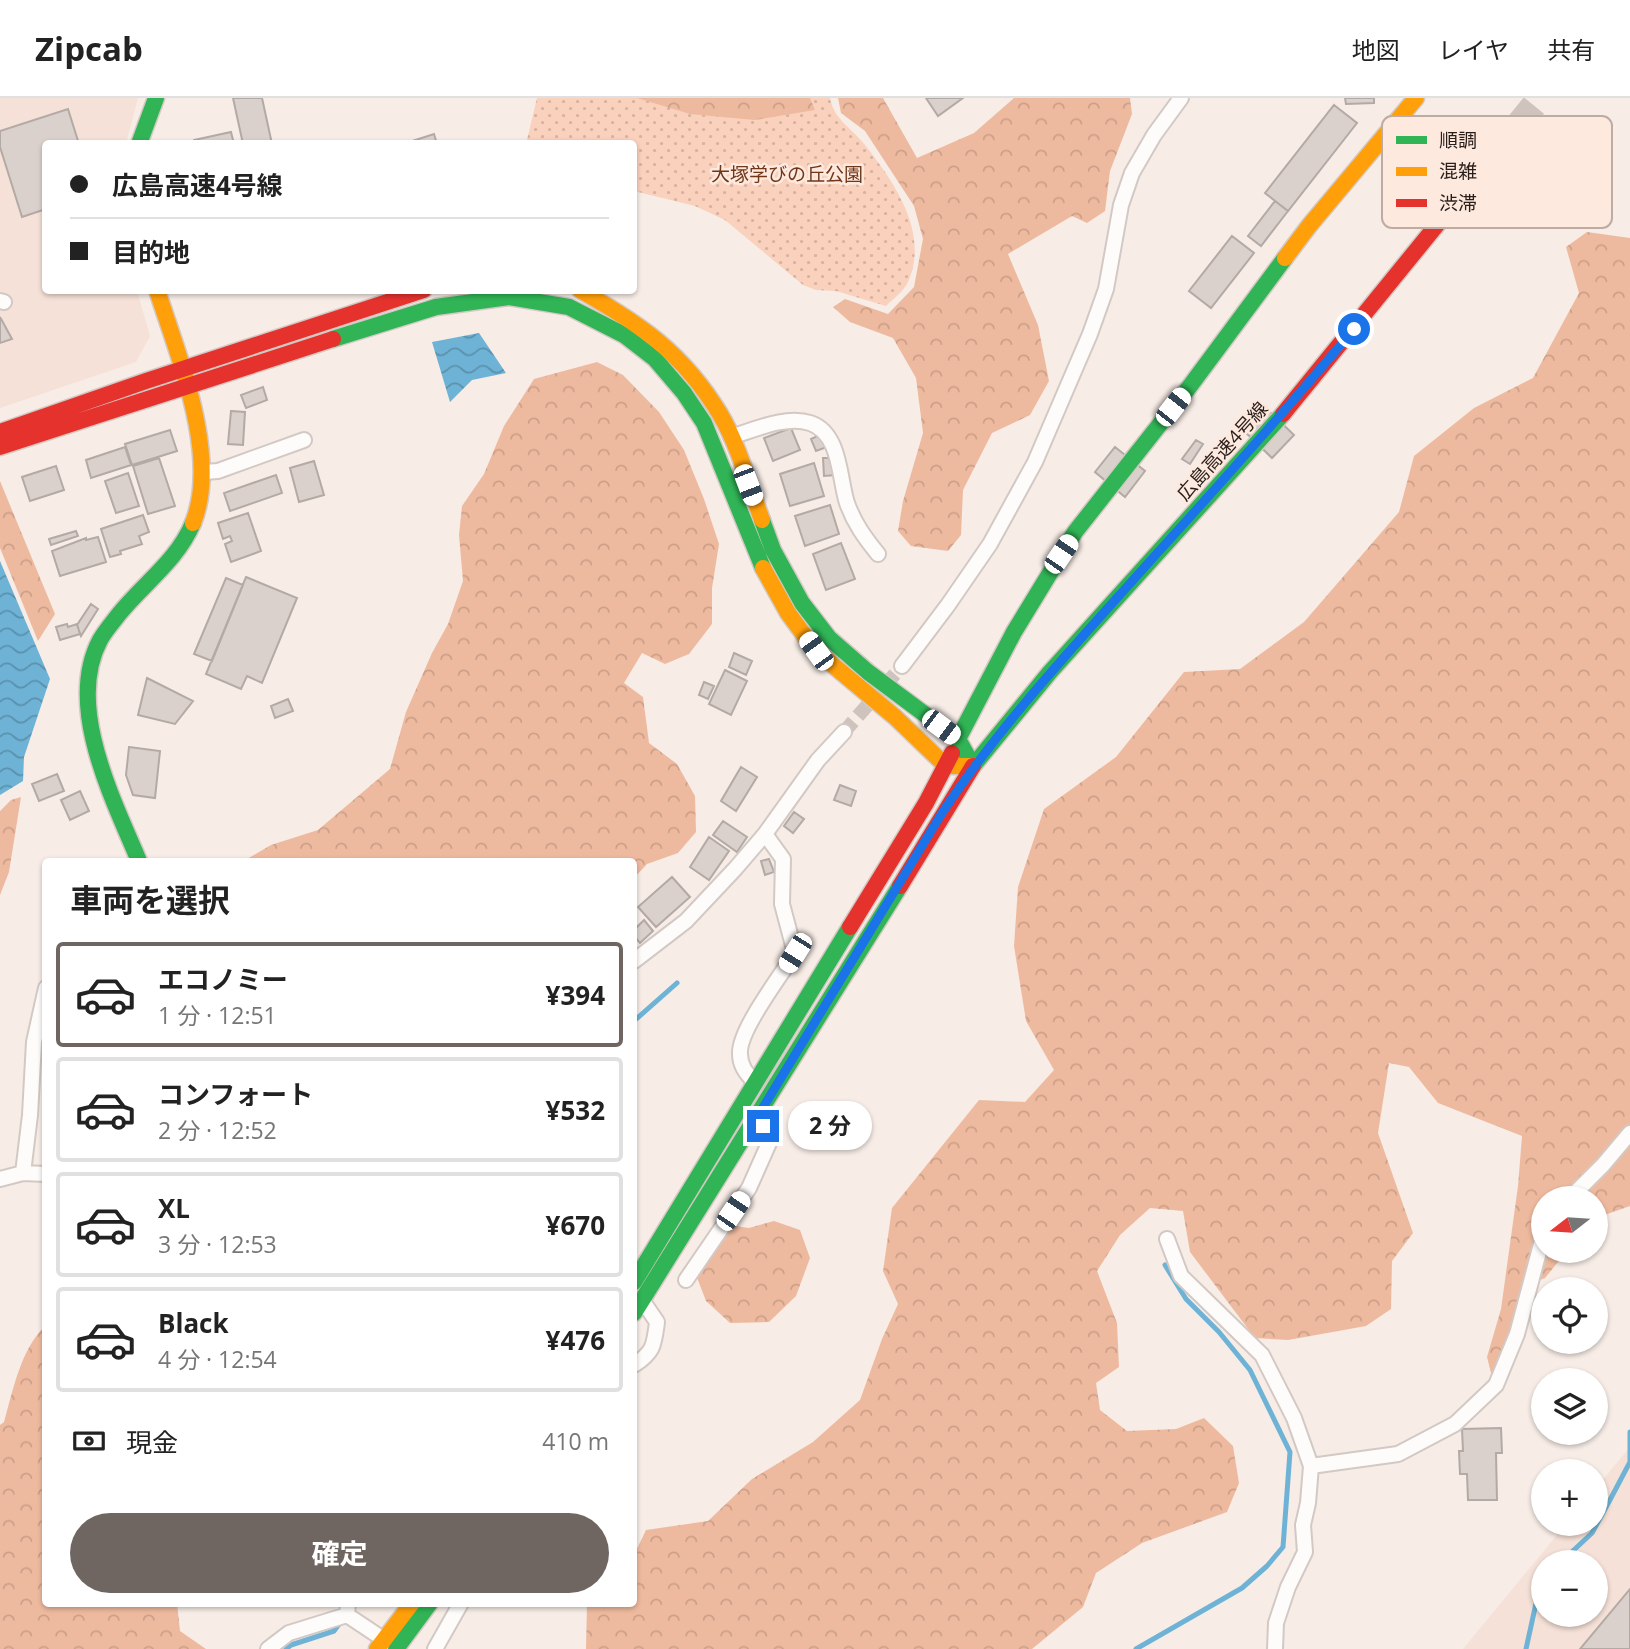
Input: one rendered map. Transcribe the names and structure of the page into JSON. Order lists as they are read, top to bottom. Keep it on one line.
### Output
{"streets":{"main road":["広島高速4号線"]},"parks":["大塚学びの丘公園"],"legend":["順調","混雑","渋滞"],"north":"left","page":{"header":"Zipcab","nav":["地図","レイヤ","共有"],"banner":["広島高速4号線","目的地"],"heading":"車両を選択","list":[{"name":"エコノミー","note":"1 分 · 12:51","value":"¥394"},{"name":"コンフォート","note":"2 分 · 12:52","value":"¥532"},{"name":"XL","note":"3 分 · 12:53","value":"¥670"},{"name":"Black","note":"4 分 · 12:54","value":"¥476"}],"bubble":"2 分","map_buttons":["+","−"],"pay":["現金","410 m"],"buttons":"確定"}}
